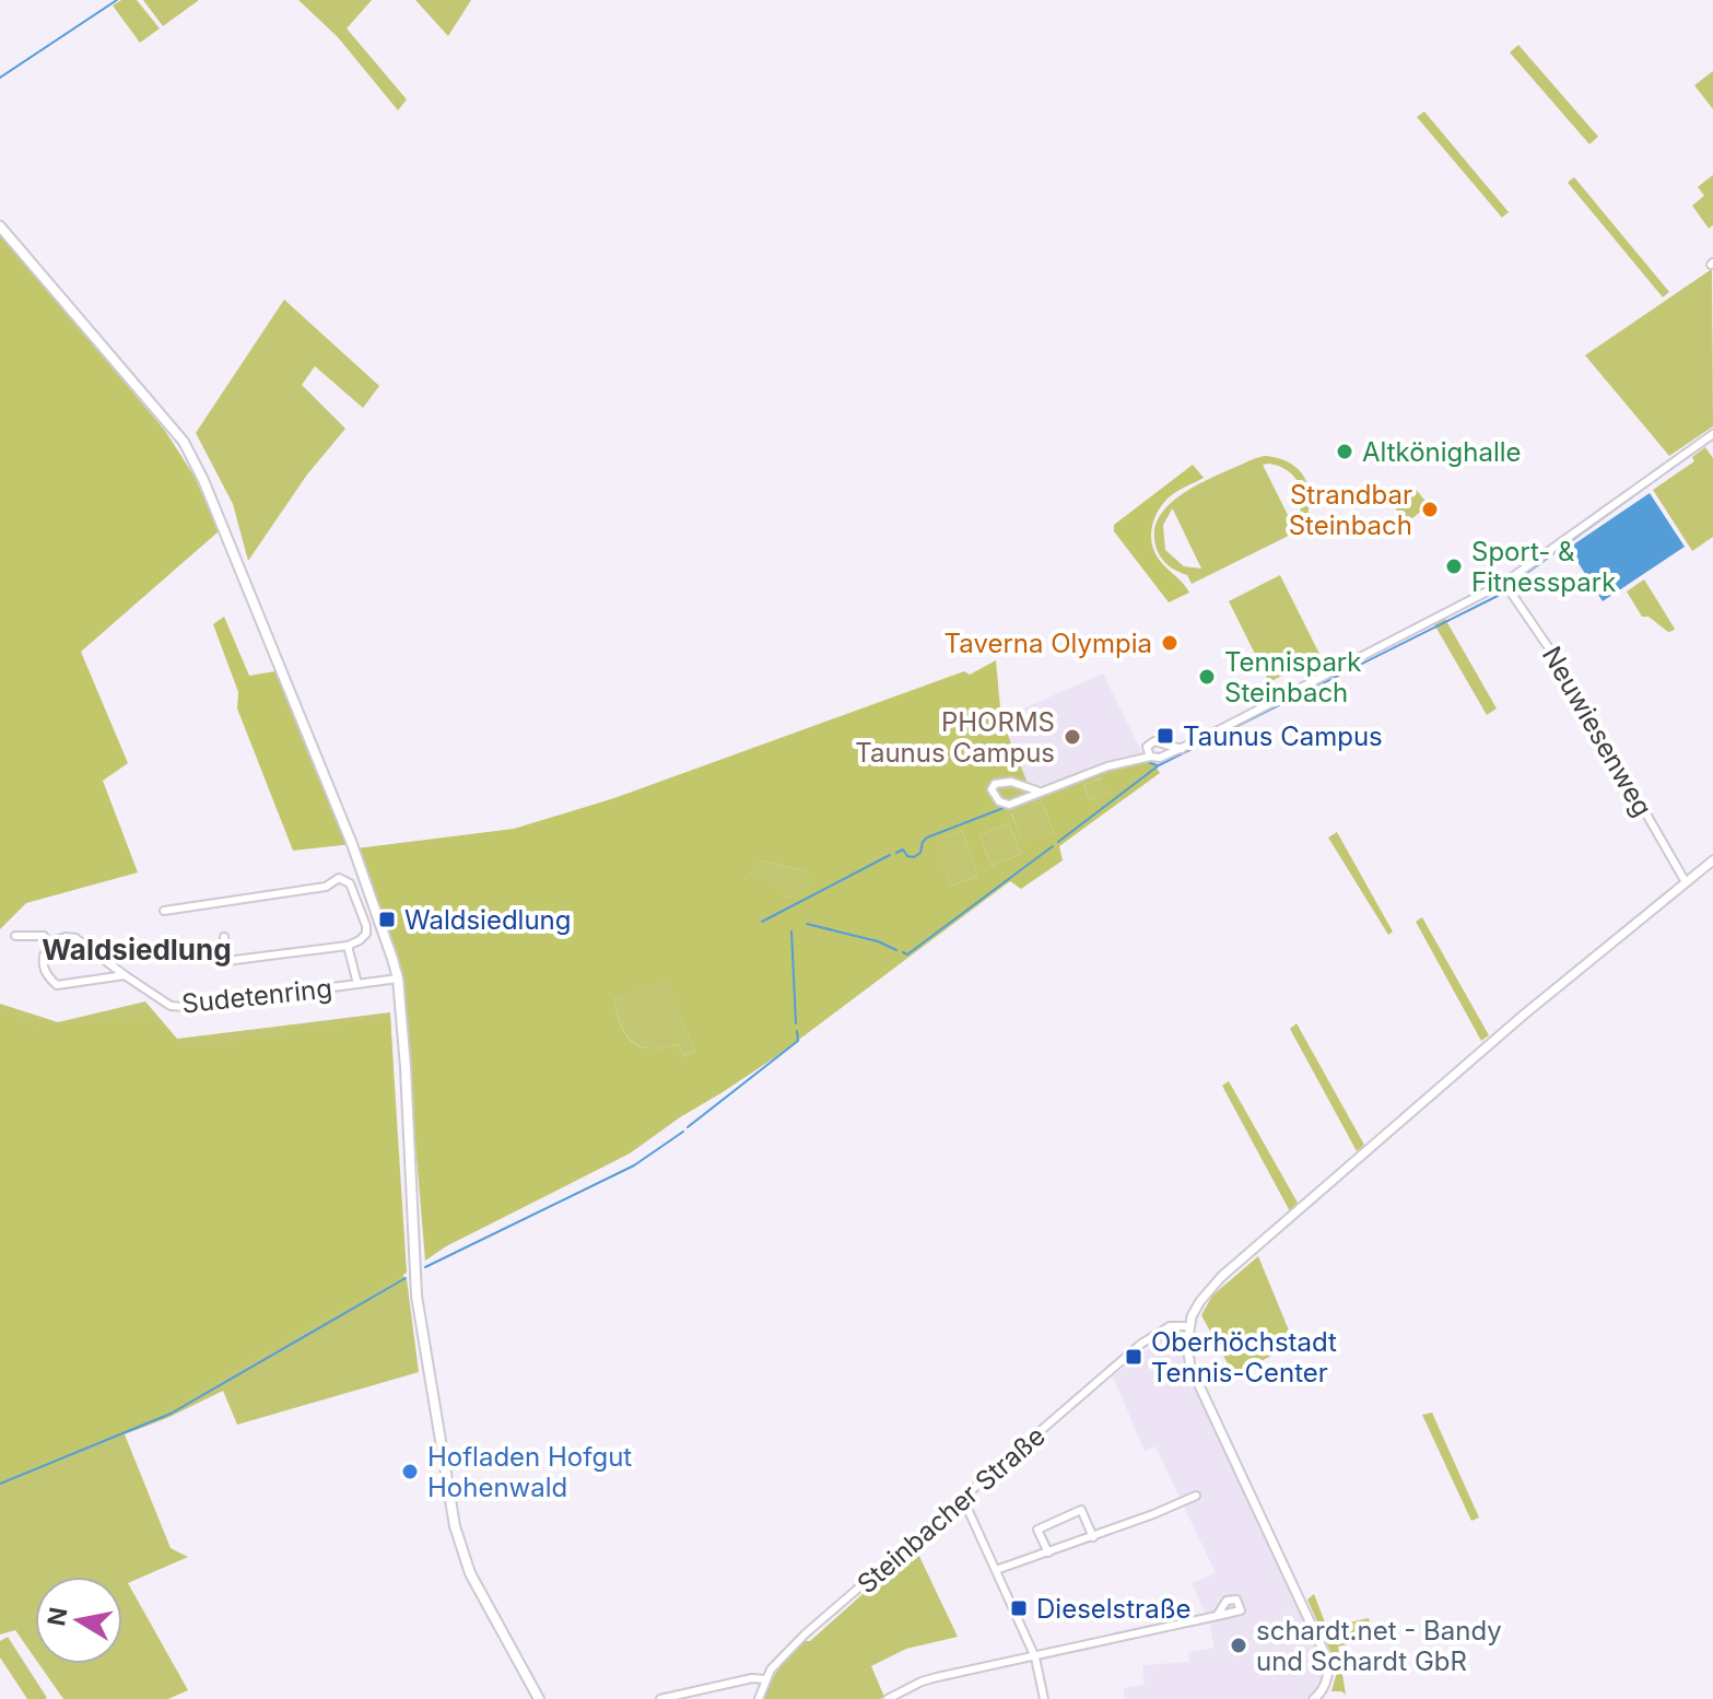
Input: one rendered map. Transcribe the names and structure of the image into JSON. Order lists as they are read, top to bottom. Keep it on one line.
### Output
{"streets":{"street":["Neuwiesenweg","Sudetenring","Steinbacher Straße"]},"districts":["Waldsiedlung"],"places":{"other":["Altkönighalle","Strandbar Steinbach","Sport- & Fitnesspark","Taverna Olympia","Tennispark Steinbach","PHORMS Taunus Campus","Hofladen Hofgut Hohenwald","schardt.net - Bandy und Schardt GbR"],"transit":["Taunus Campus","Waldsiedlung","Oberhöchstadt Tennis-Center","Dieselstraße"]},"north":"left"}
